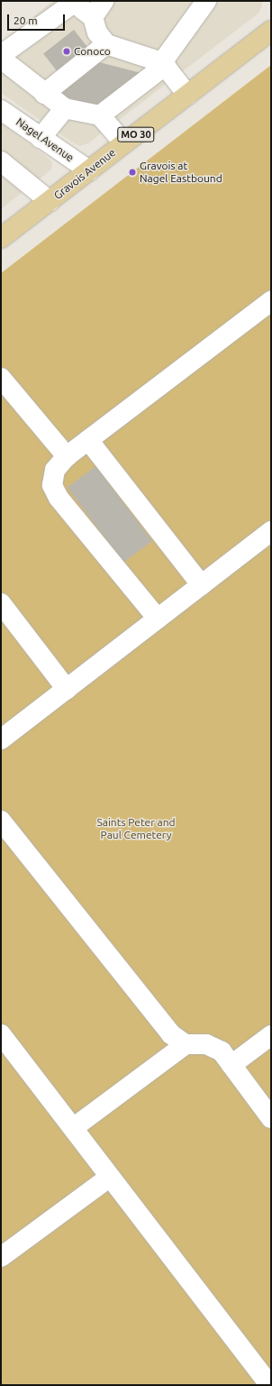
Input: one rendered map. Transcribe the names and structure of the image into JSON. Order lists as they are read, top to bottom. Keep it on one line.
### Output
{"streets":{"main road":["MO 30","Gravois Avenue"],"street":["Nagel Avenue"]},"crossings":[["Nagel Avenue","Gravois Avenue"]],"parks":["Saints Peter and Paul Cemetery"],"places":["Conoco","Gravois at Nagel Eastbound"],"scale_bar":"20 m"}
